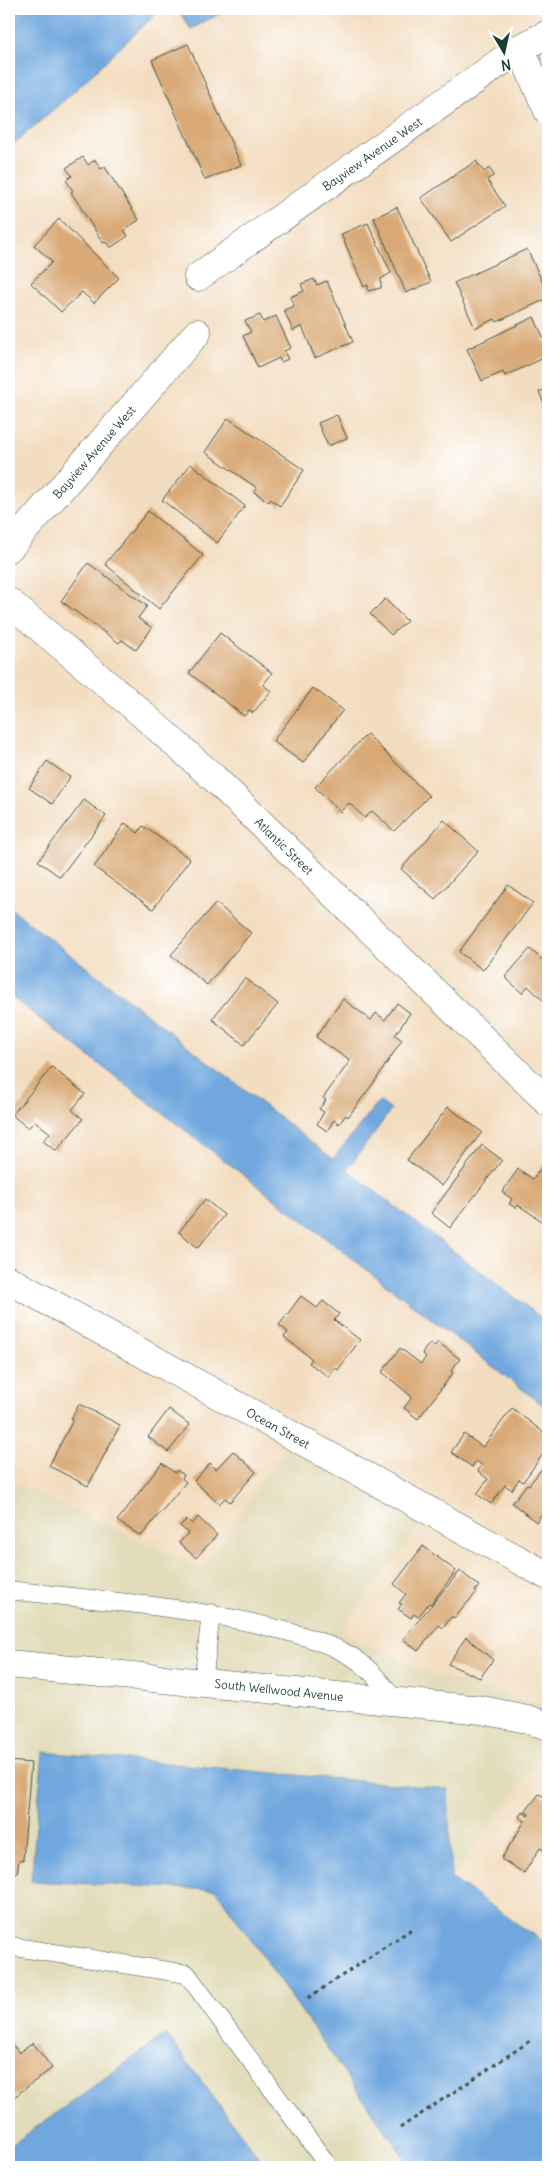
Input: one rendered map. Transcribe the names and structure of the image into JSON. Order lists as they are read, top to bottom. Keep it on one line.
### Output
{"streets":{"street":["Bayview Avenue West","Atlantic Street","Ocean Street","South Wellwood Avenue"]},"north":"bottom"}
